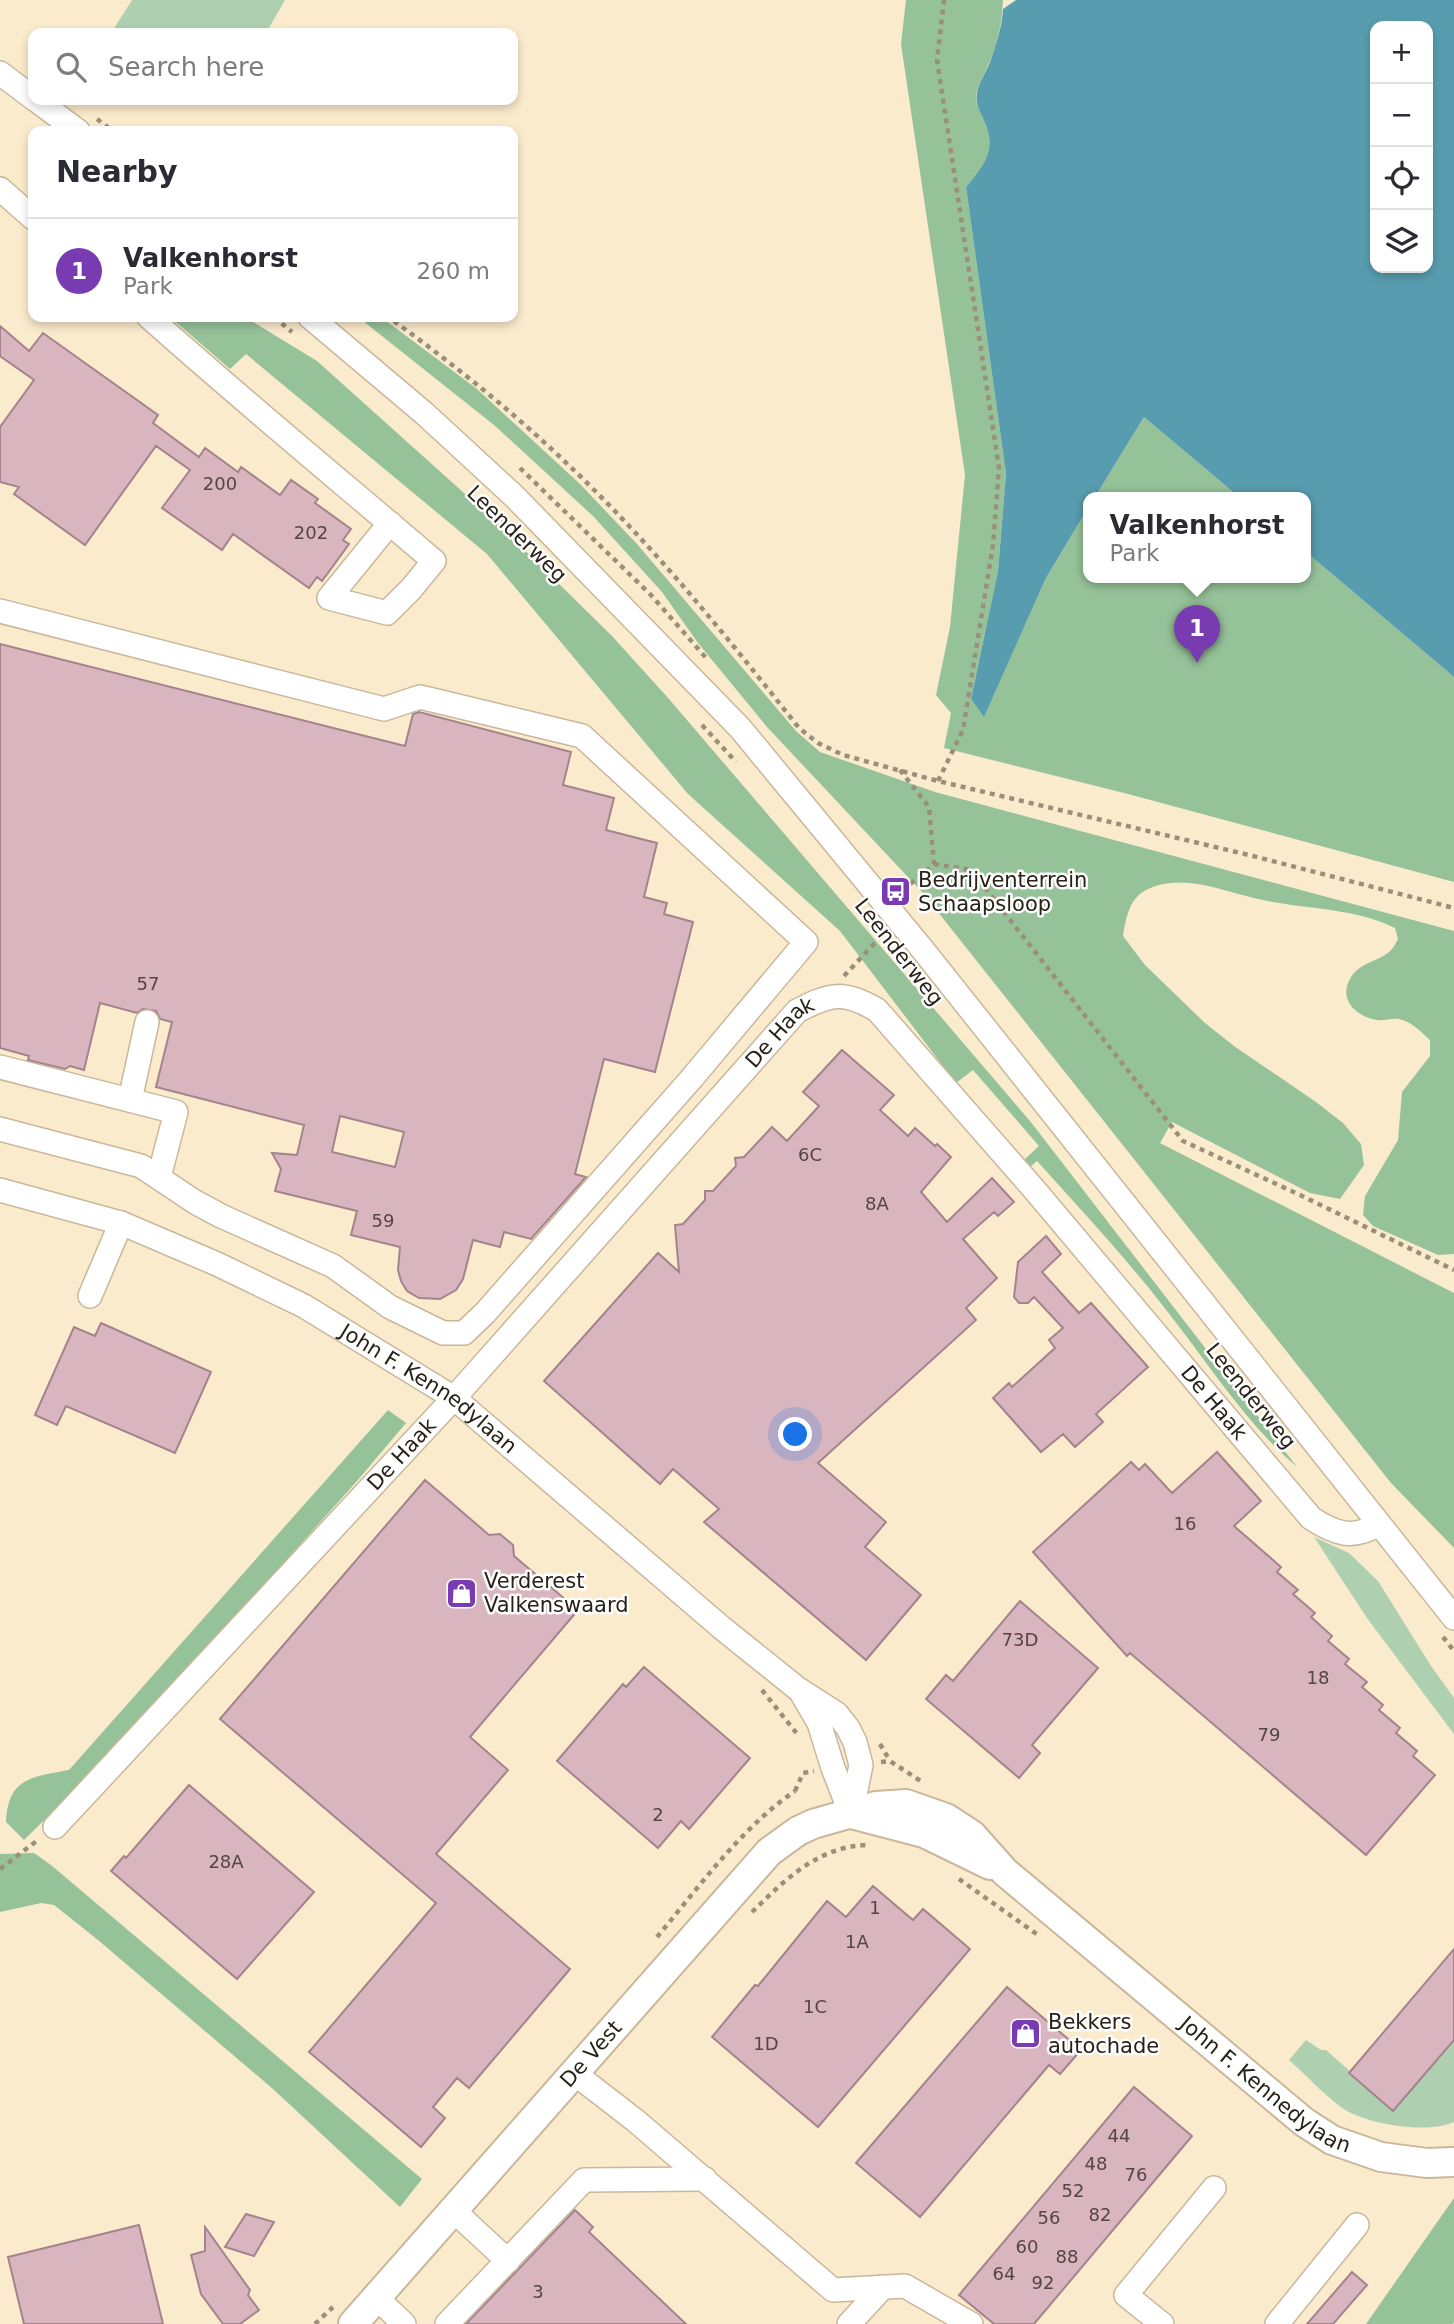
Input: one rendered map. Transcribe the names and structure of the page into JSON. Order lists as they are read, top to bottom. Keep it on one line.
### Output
{"streets":{"main road":["John F. Kennedylaan","De Vest"],"street":["Leenderweg","De Haak"]},"crossings":[["Leenderweg","De Haak"],["De Haak","John F. Kennedylaan"],["John F. Kennedylaan","De Vest"]],"places":{"bus stop":["Bedrijventerrein Schaapsloop"],"shop":["Verderest Valkenswaard","Bekkers autochade"]},"house_numbers":["200","202","57","6C","8A","59","16","73D","18","79","2","28A","1","1A","1C","1D","44","48","76","52","82","56","60","88","64","92","3"],"page":{"map_buttons":["+","−"],"search":"Search here","heading":"Nearby","list":[{"mark":"1","name":"Valkenhorst","note":"Park","value":"260 m"}],"popup":["Valkenhorst","Park"],"pins":"1"}}
